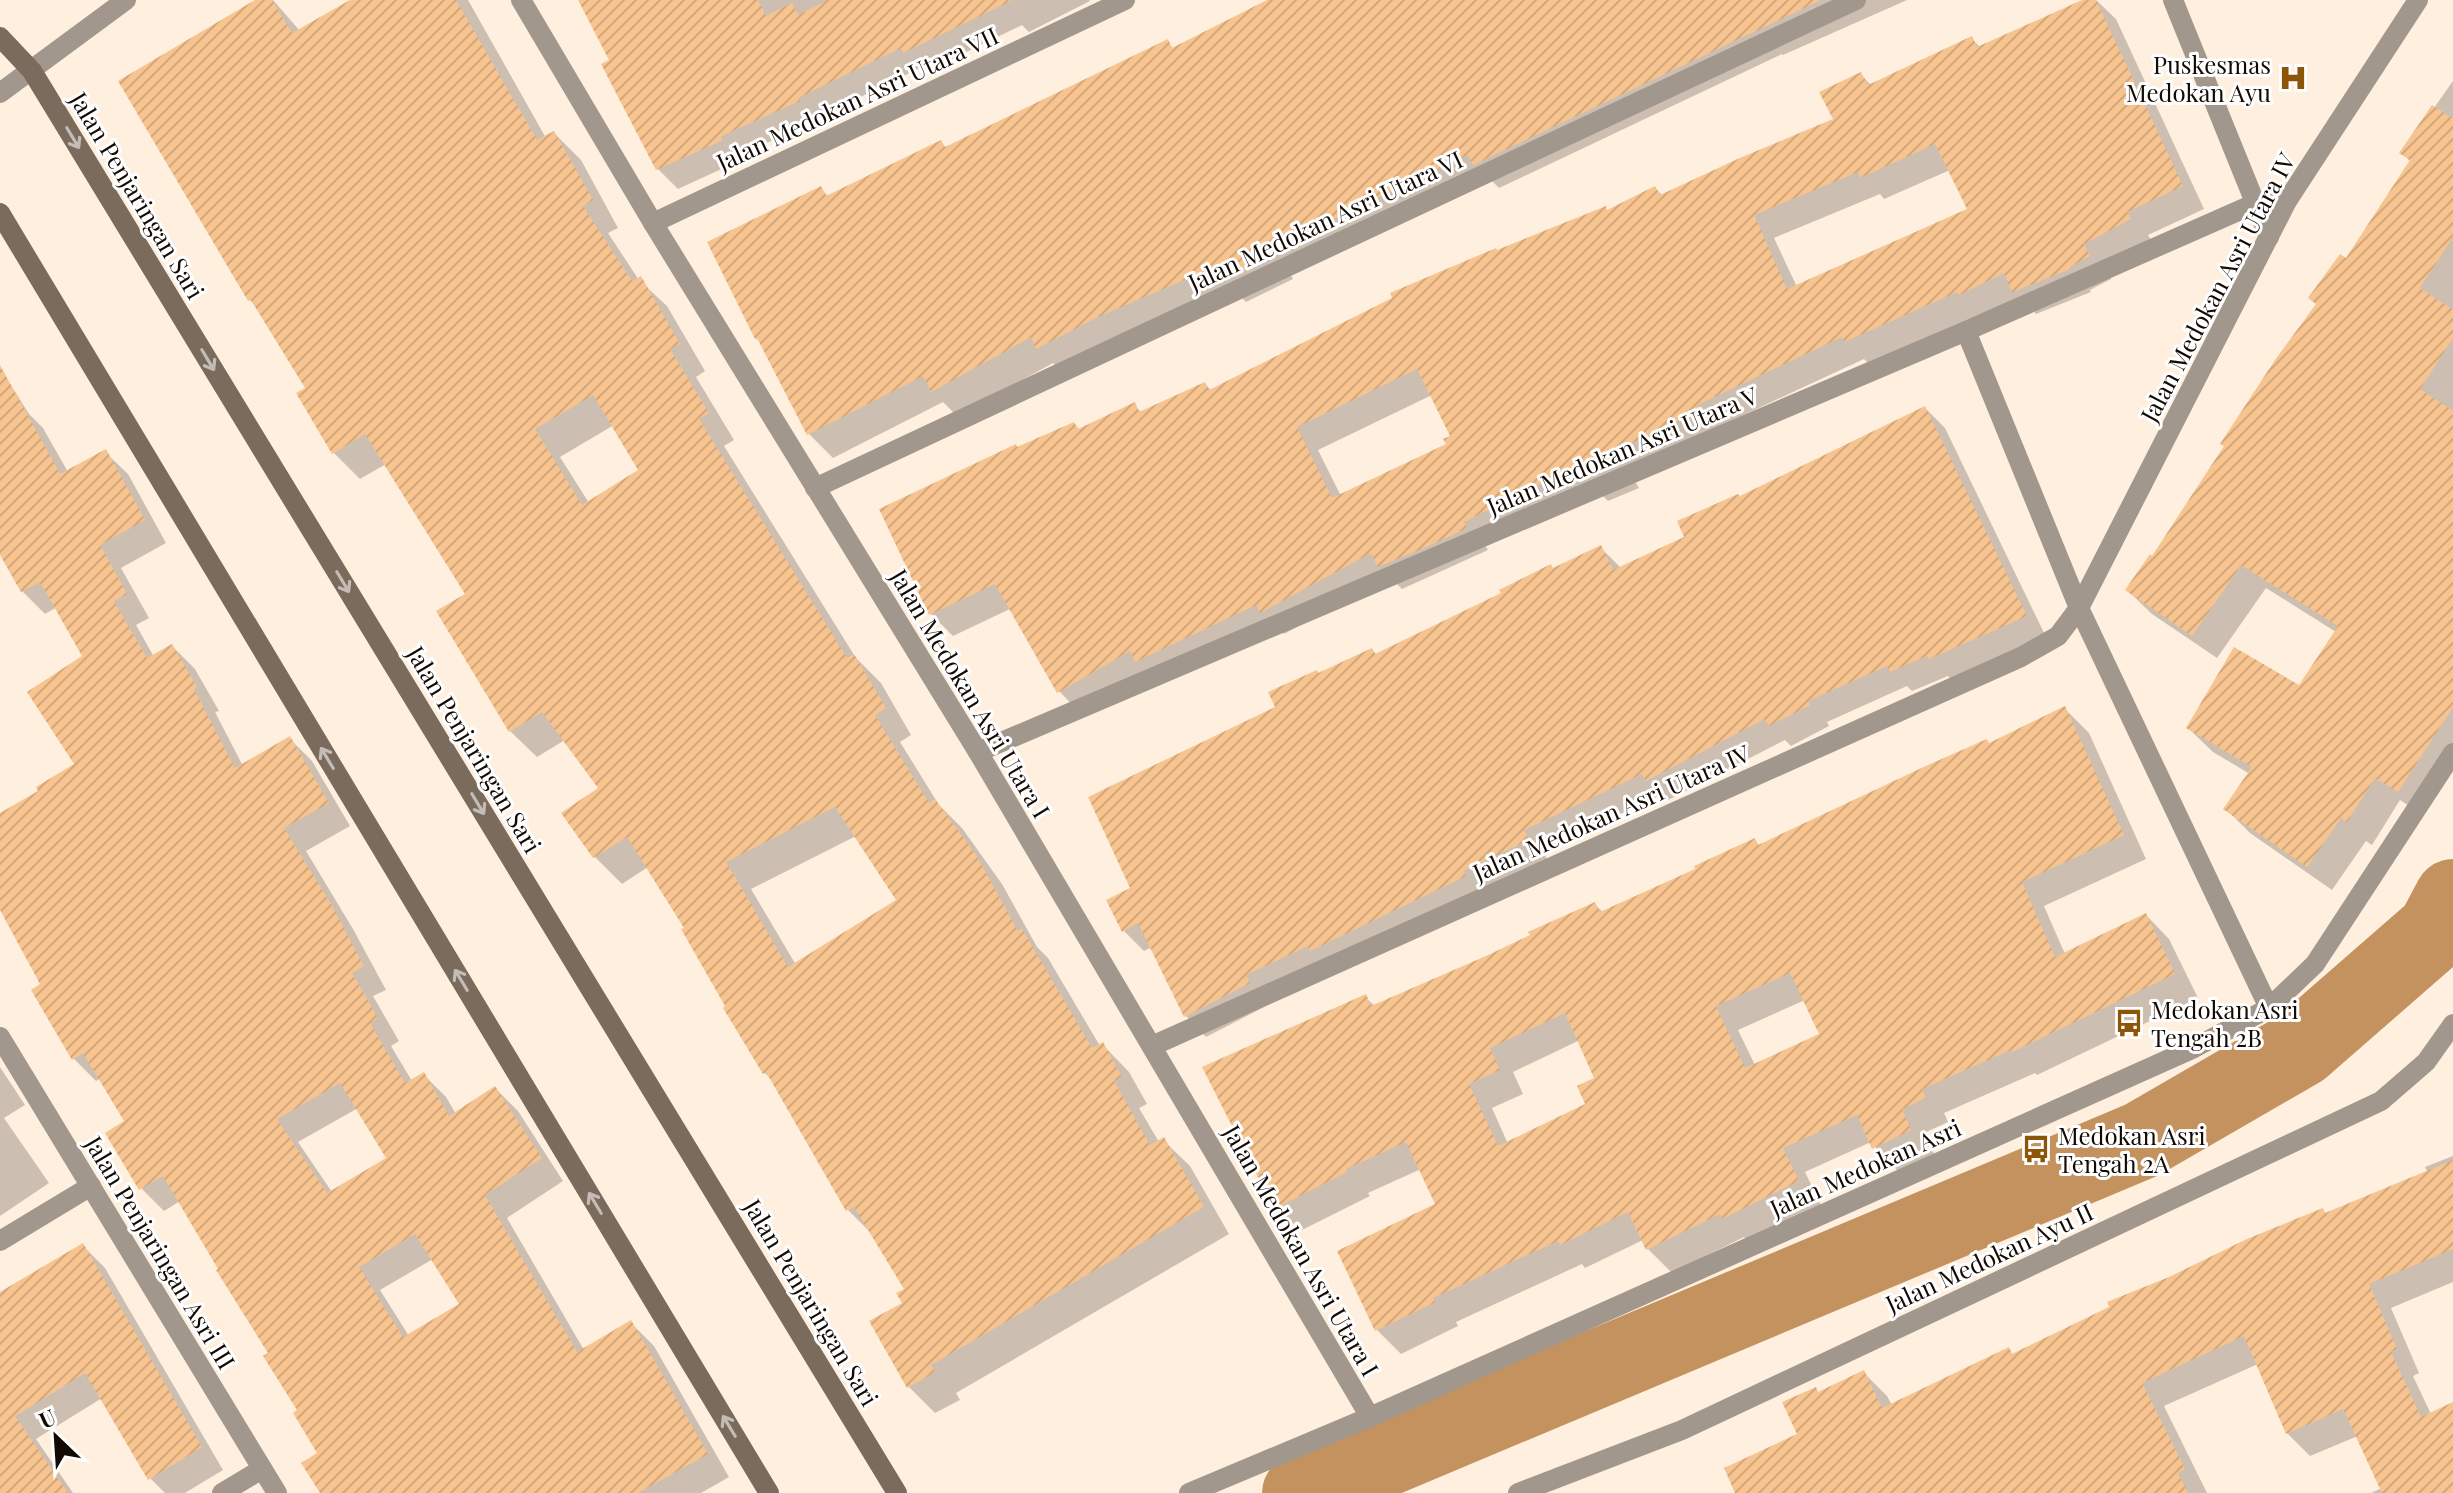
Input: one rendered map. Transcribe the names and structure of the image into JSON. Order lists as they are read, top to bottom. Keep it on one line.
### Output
{"streets":{"street":["Jalan Medokan Asri Utara VII","Jalan Penjaringan Sari","Jalan Medokan Asri Utara VI","Jalan Medokan Asri Utara IV","Jalan Medokan Asri Utara V","Jalan Medokan Asri Utara I","Jalan Medokan Asri","Jalan Penjaringan Asri III","Jalan Medokan Ayu II"]},"crossings":[["Jalan Medokan Asri Utara VII","Jalan Medokan Asri Utara I"],["Jalan Medokan Asri Utara VI","Jalan Medokan Asri Utara I"],["Jalan Medokan Asri Utara IV","Jalan Medokan Asri Utara V"],["Jalan Medokan Asri Utara IV","Jalan Medokan Asri Utara I"],["Jalan Medokan Asri Utara V","Jalan Medokan Asri Utara I"],["Jalan Medokan Asri Utara I","Jalan Medokan Asri"]],"places":{"hospital":["Puskesmas Medokan Ayu"],"bus stop":["Medokan Asri Tengah 2B","Medokan Asri Tengah 2A"]},"north":"top left"}
